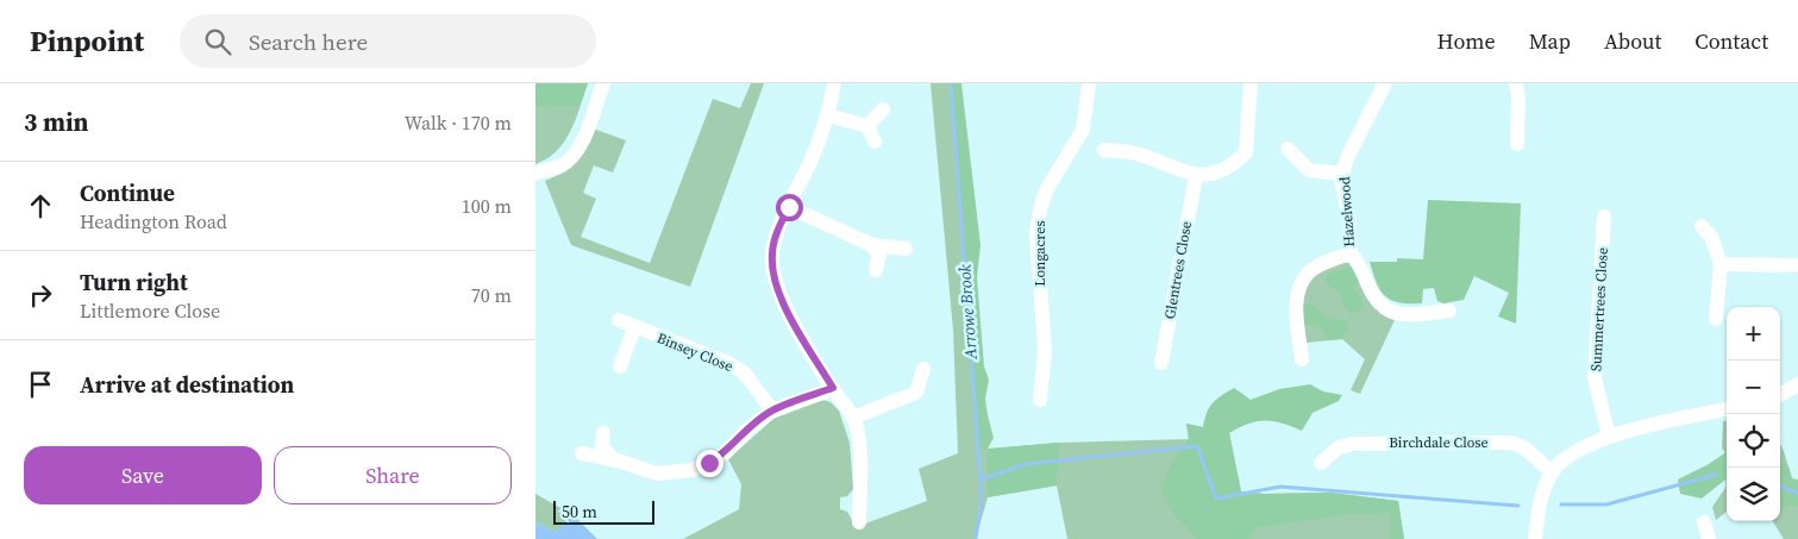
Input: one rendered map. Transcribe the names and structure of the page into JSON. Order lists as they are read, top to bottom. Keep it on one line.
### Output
{"streets":{"street":["Hazelwood","Longacres","Glentrees Close","Summertrees Close","Binsey Close","Birchdale Close"]},"water":["Arrowe Brook"],"scale_bar":"50 m","page":{"header":"Pinpoint","search":"Search here","nav":["Home","Map","About","Contact"],"heading":["3 min","Walk · 170 m"],"list":[["Continue","Headington Road","100 m"],["Turn right","Littlemore Close","70 m"],"Arrive at destination"],"map_buttons":["+","−"],"buttons":["Save","Share"],"scale":"50 m"}}
